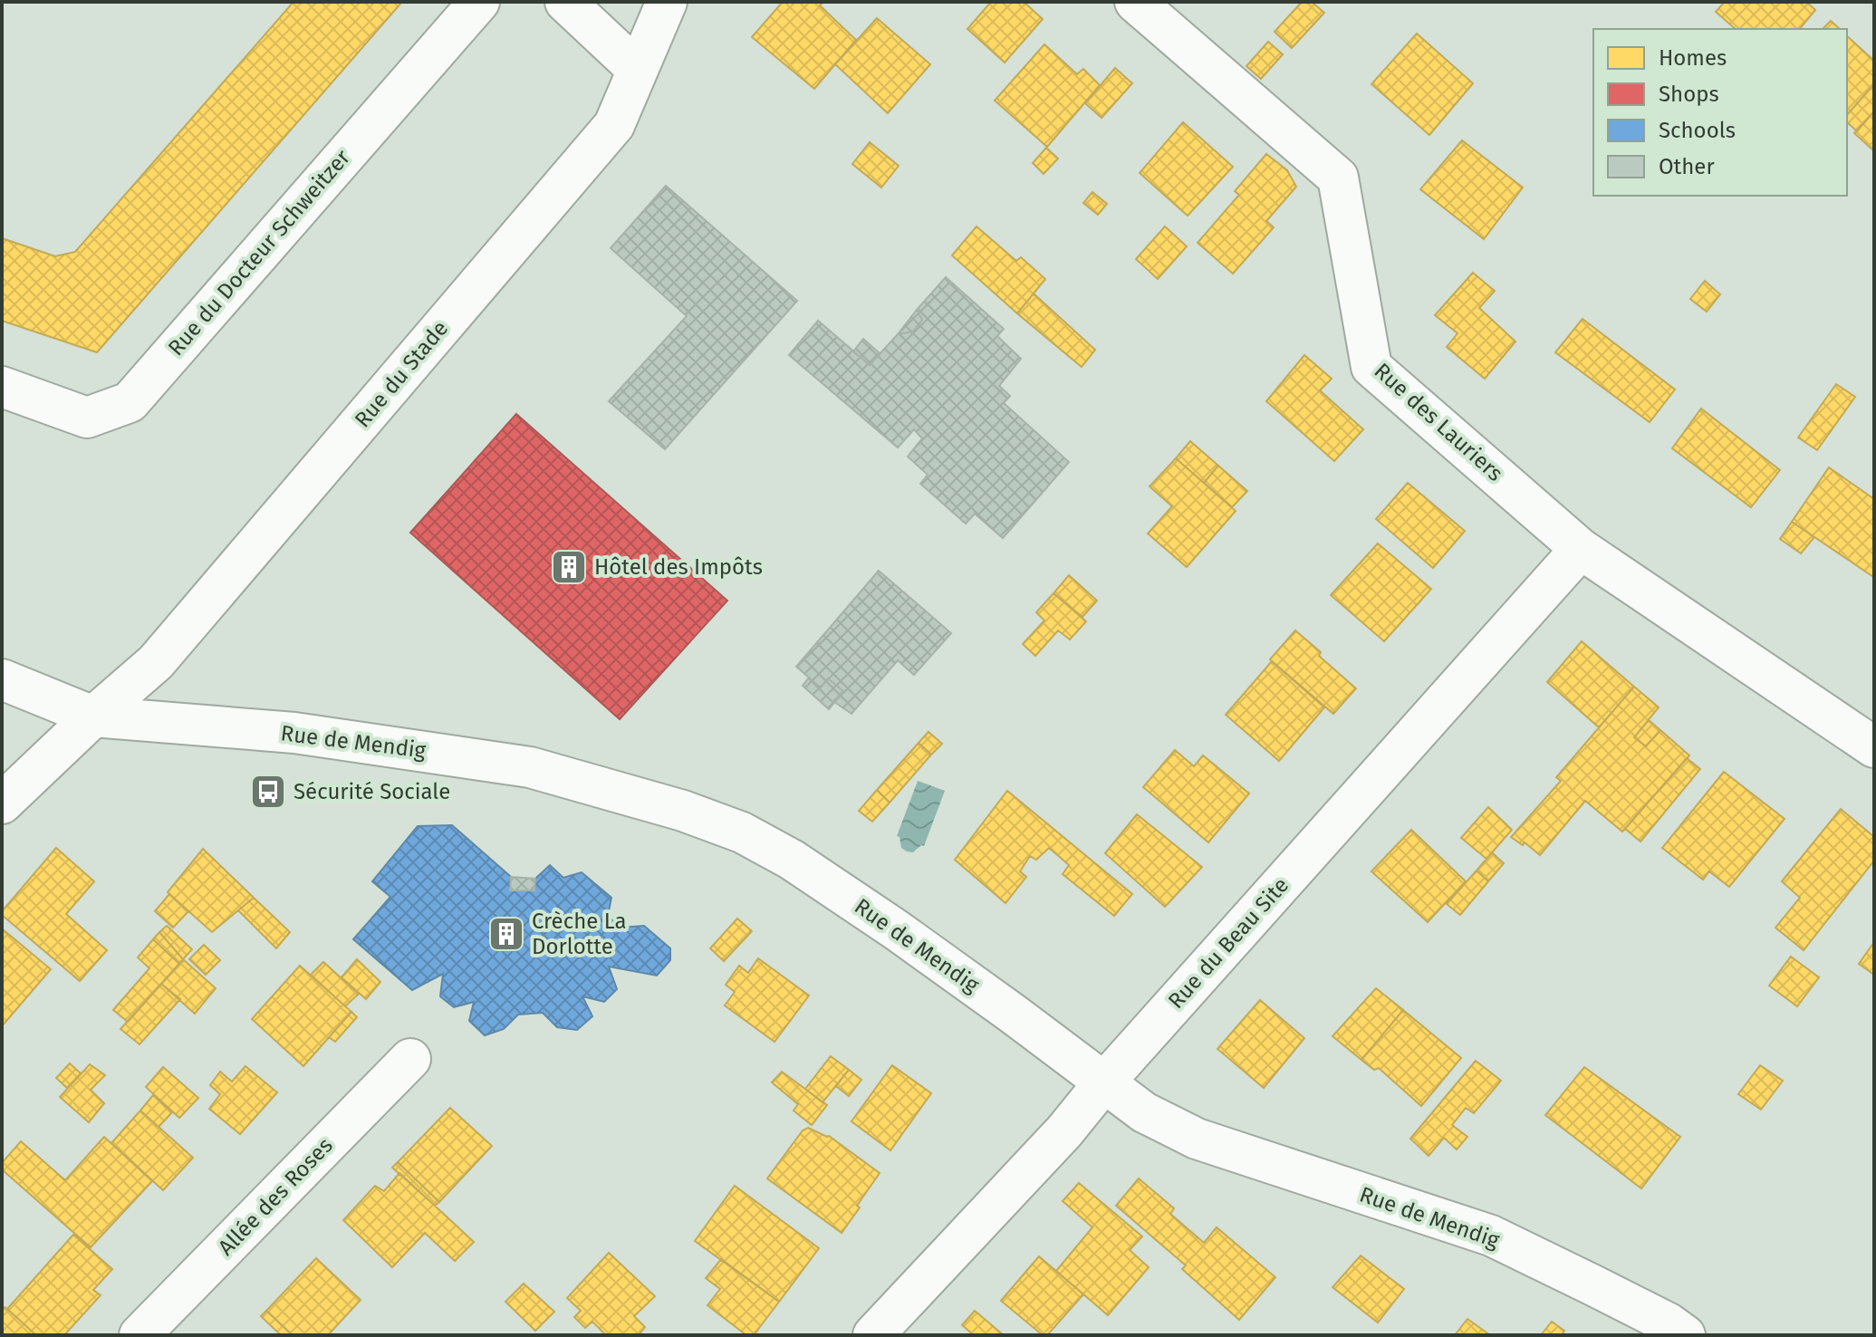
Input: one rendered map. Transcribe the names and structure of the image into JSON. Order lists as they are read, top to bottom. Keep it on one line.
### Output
{"streets":{"street":["Rue du Docteur Schweitzer","Rue du Stade","Rue des Lauriers","Rue de Mendig","Rue du Beau Site","Allée des Roses"]},"crossings":[["Rue du Stade","Rue de Mendig"],["Rue des Lauriers","Rue du Beau Site"],["Rue de Mendig","Rue du Beau Site"]],"places":{"building":["Hôtel des Impôts","Crèche La Dorlotte"],"bus stop":["Sécurité Sociale"]},"legend":["Homes","Shops","Schools","Other"]}
